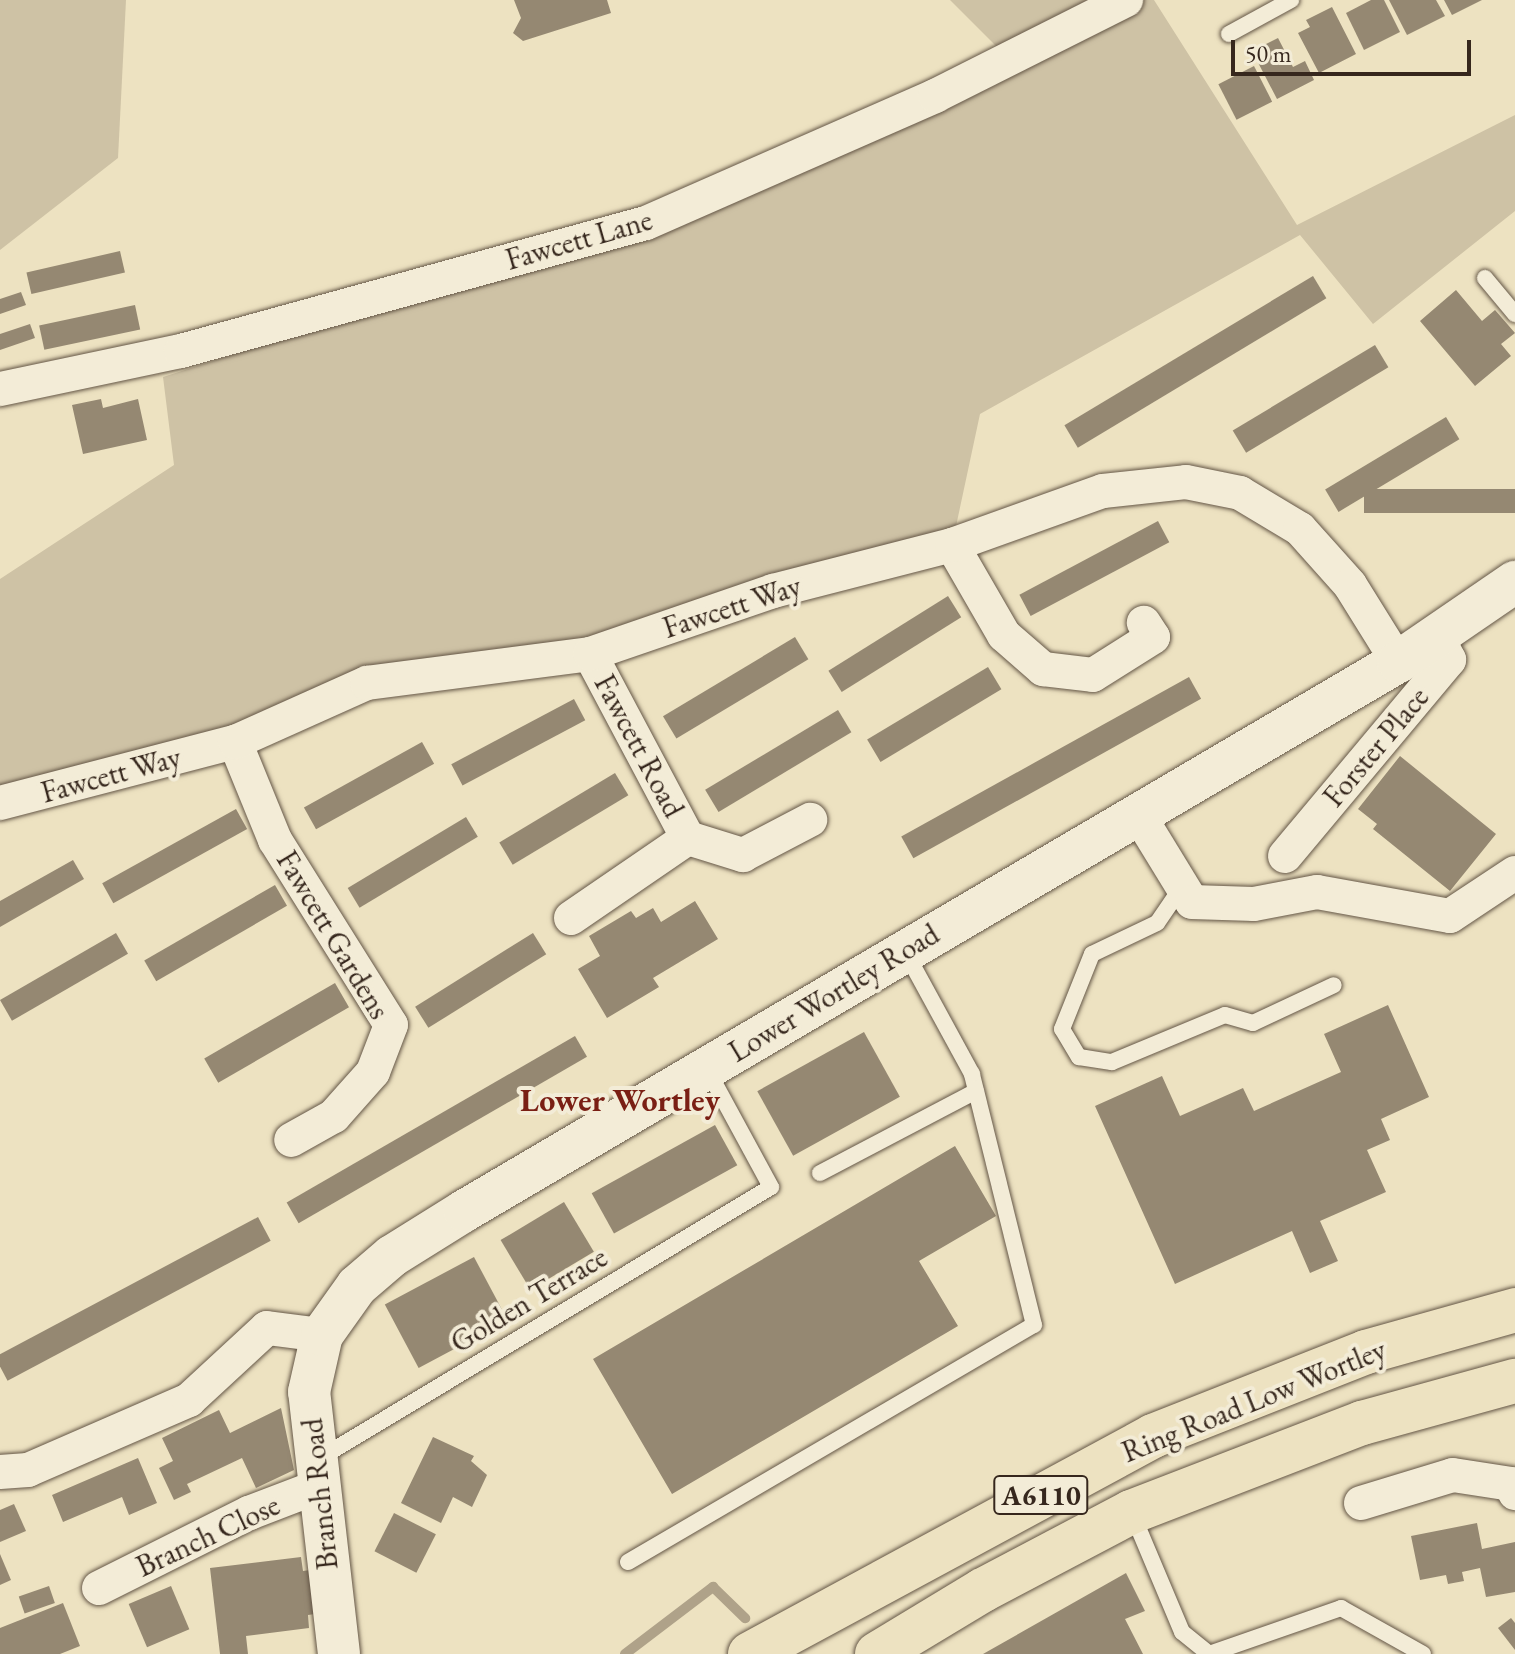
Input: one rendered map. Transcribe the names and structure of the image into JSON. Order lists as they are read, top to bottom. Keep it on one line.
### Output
{"streets":{"highway":["Ring Road Low Wortley","A6110"],"street":["Fawcett Lane","Fawcett Way","Fawcett Road","Forster Place","Fawcett Gardens","Lower Wortley Road","Branch Road","Branch Close"],"lane":["Golden Terrace"]},"crossings":[["Fawcett Way","Fawcett Road"],["Fawcett Way","Fawcett Gardens"],["Fawcett Way","Lower Wortley Road"],["Forster Place","Lower Wortley Road"],["Lower Wortley Road","Golden Terrace"],["Lower Wortley Road","Branch Road"],["Golden Terrace","Branch Road"],["Golden Terrace","Branch Close"],["Branch Road","Branch Close"]],"districts":["Lower Wortley"],"scale_bar":"50 m"}
